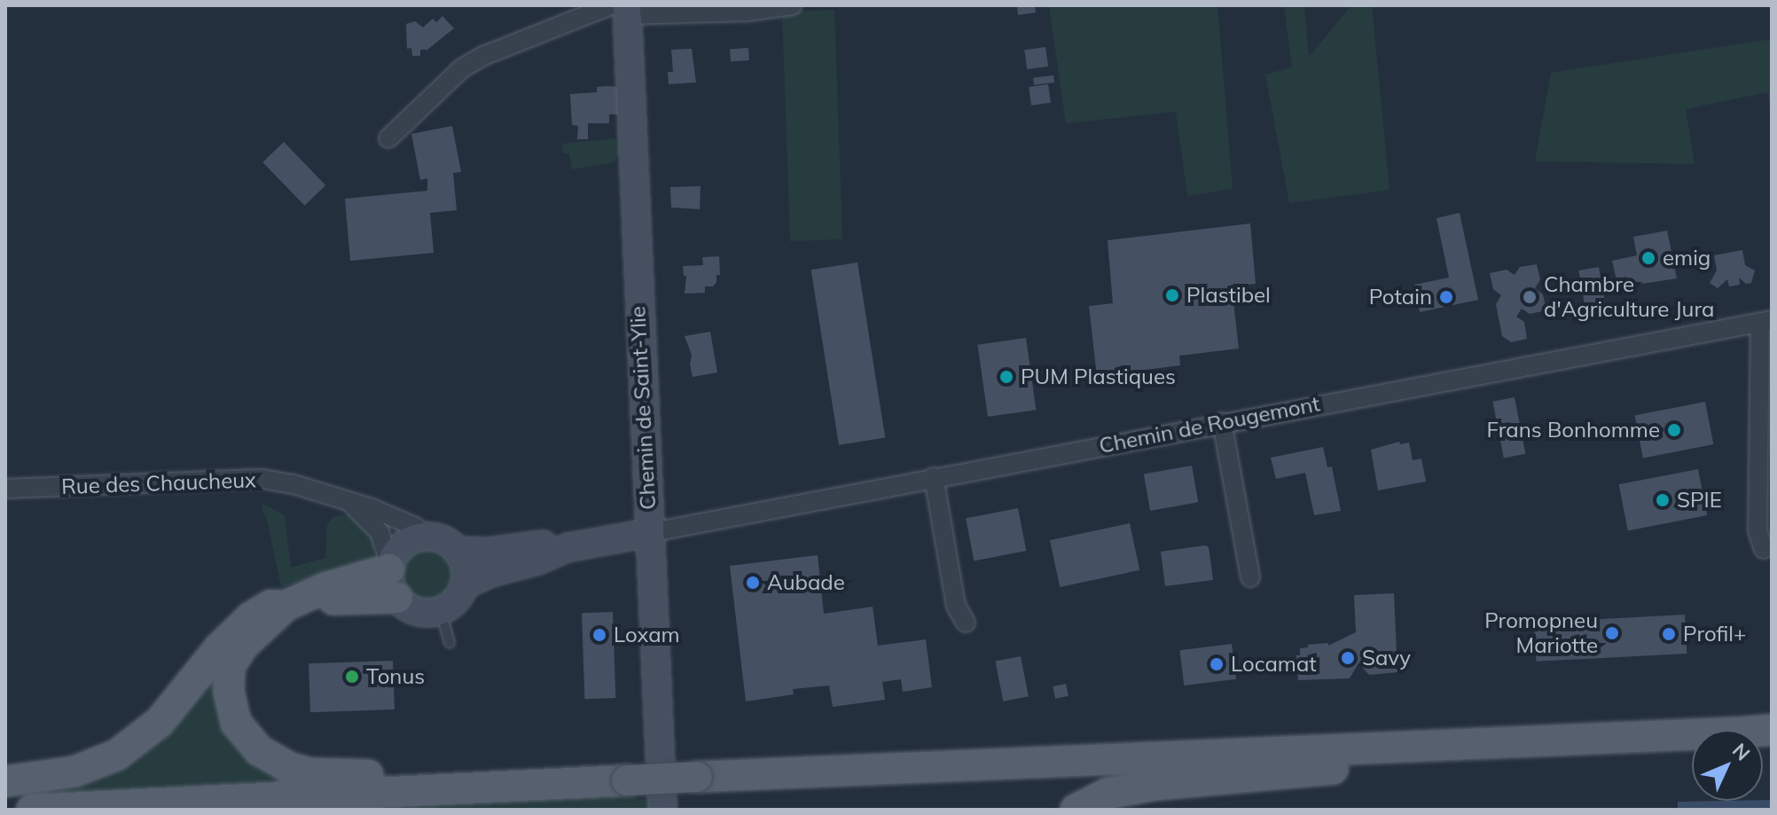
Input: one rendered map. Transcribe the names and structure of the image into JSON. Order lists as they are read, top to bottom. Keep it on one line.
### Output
{"streets":{"street":["Chemin de Saint-Ylie","Chemin de Rougemont","Rue des Chaucheux"]},"crossings":[["Chemin de Saint-Ylie","Chemin de Rougemont"]],"places":["emig","Plastibel","Potain","Chambre d'Agriculture Jura","PUM Plastiques","Frans Bonhomme","SPIE","Aubade","Promopneu Mariotte","Profil+","Loxam","Savy","Locamat","Tonus"],"north":"top right"}
